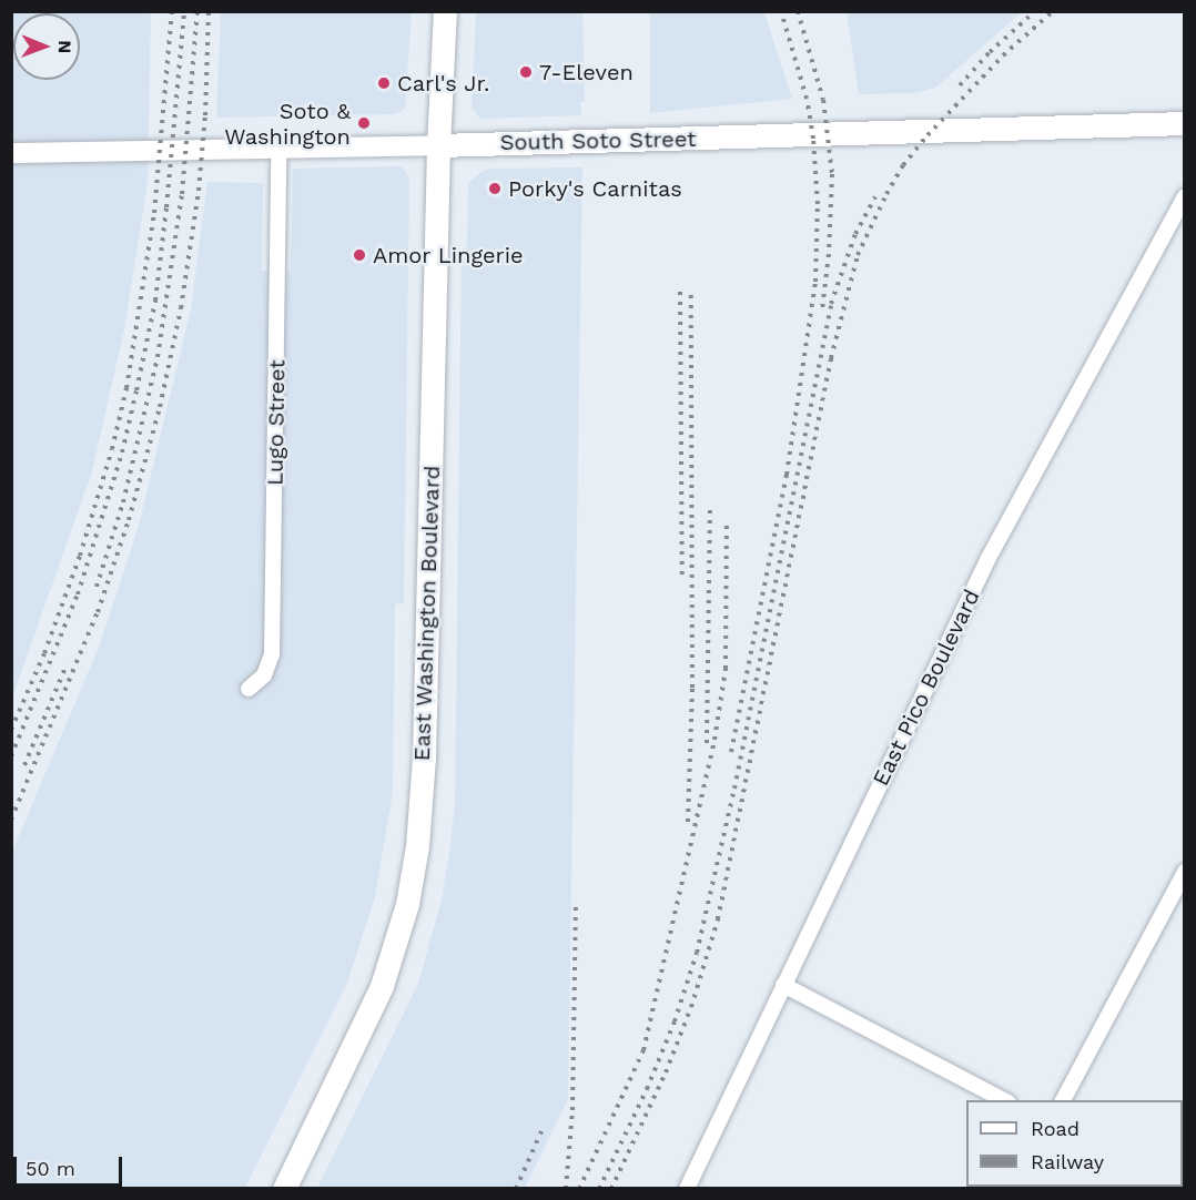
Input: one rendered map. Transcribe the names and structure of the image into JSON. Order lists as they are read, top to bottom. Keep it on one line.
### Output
{"streets":{"main road":["South Soto Street","East Washington Boulevard"],"street":["Lugo Street","East Pico Boulevard"]},"crossings":[["South Soto Street","Lugo Street"],["South Soto Street","East Washington Boulevard"]],"places":["7-Eleven","Carl's Jr.","Soto & Washington","Porky's Carnitas","Amor Lingerie"],"legend":["Road","Railway"],"scale_bar":"50 m","north":"right"}
